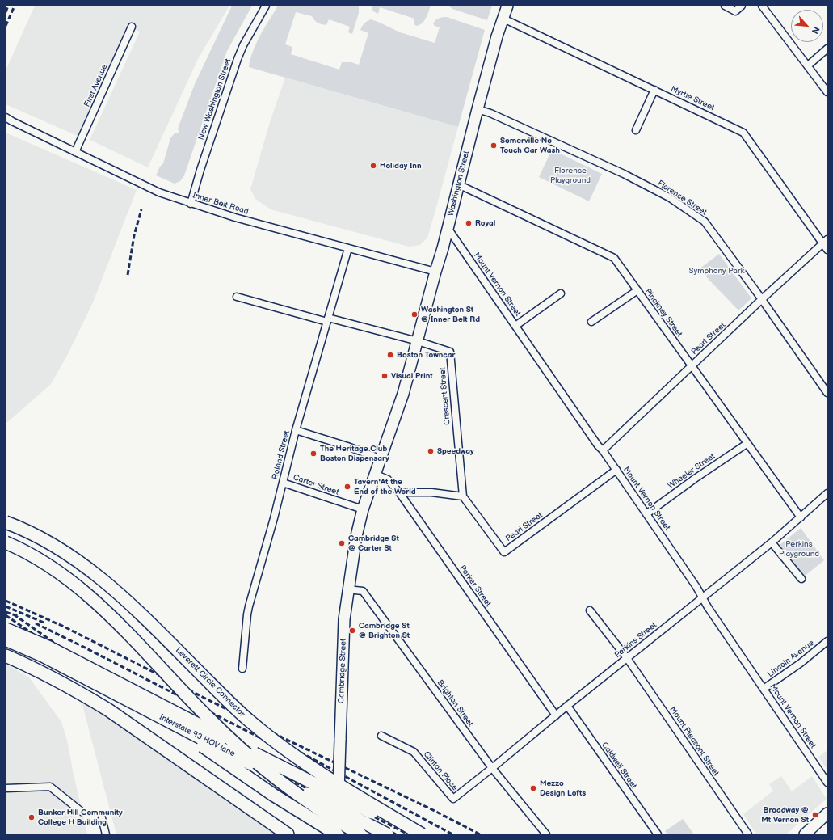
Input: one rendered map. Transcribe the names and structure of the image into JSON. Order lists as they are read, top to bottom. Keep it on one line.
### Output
{"streets":{"highway":["Leverett Circle Connector","Interstate 93 HOV lane"],"main road":["Washington Street","Cambridge Street"],"street":["First Avenue","Myrtle Street","New Washington Street","Florence Street","Inner Belt Road","Mount Vernon Street","Pinckney Street","Pearl Street","Crescent Street","Roland Street","Wheeler Street","Carter Street","Parker Street","Perkins Street","Lincoln Avenue","Brighton Street","Mount Pleasant Street","Caldwell Street","Clinton Place"]},"crossings":[["First Avenue","Inner Belt Road"],["Myrtle Street","Washington Street"],["Myrtle Street","Pearl Street"],["New Washington Street","Inner Belt Road"],["Washington Street","Florence Street"],["Washington Street","Inner Belt Road"],["Washington Street","Mount Vernon Street"],["Washington Street","Pinckney Street"],["Washington Street","Crescent Street"],["Washington Street","Cambridge Street"],["Florence Street","Pearl Street"],["Inner Belt Road","Roland Street"],["Mount Vernon Street","Pearl Street"],["Mount Vernon Street","Wheeler Street"],["Mount Vernon Street","Perkins Street"],["Mount Vernon Street","Lincoln Avenue"],["Pinckney Street","Pearl Street"],["Pinckney Street","Wheeler Street"],["Pinckney Street","Perkins Street"],["Pearl Street","Crescent Street"],["Crescent Street","Roland Street"],["Roland Street","Carter Street"],["Carter Street","Cambridge Street"],["Parker Street","Perkins Street"],["Parker Street","Cambridge Street"],["Perkins Street","Brighton Street"],["Perkins Street","Mount Pleasant Street"],["Perkins Street","Caldwell Street"],["Perkins Street","Clinton Place"],["Cambridge Street","Brighton Street"]],"parks":["Florence Playground","Symphony Park","Perkins Playground"],"places":["Somerville No Touch Car Wash","Holiday Inn","Royal","Washington St @ Inner Belt Rd","Boston Towncar","Visual Print","Speedway","The Heritage Club Boston Dispensary","Tavern At the End of the World","Cambridge St @ Carter St","Cambridge St @ Brighton St","Mezzo Design Lofts","Broadway @ Mt Vernon St","Bunker Hill Community College H Building"],"north":"bottom right"}
